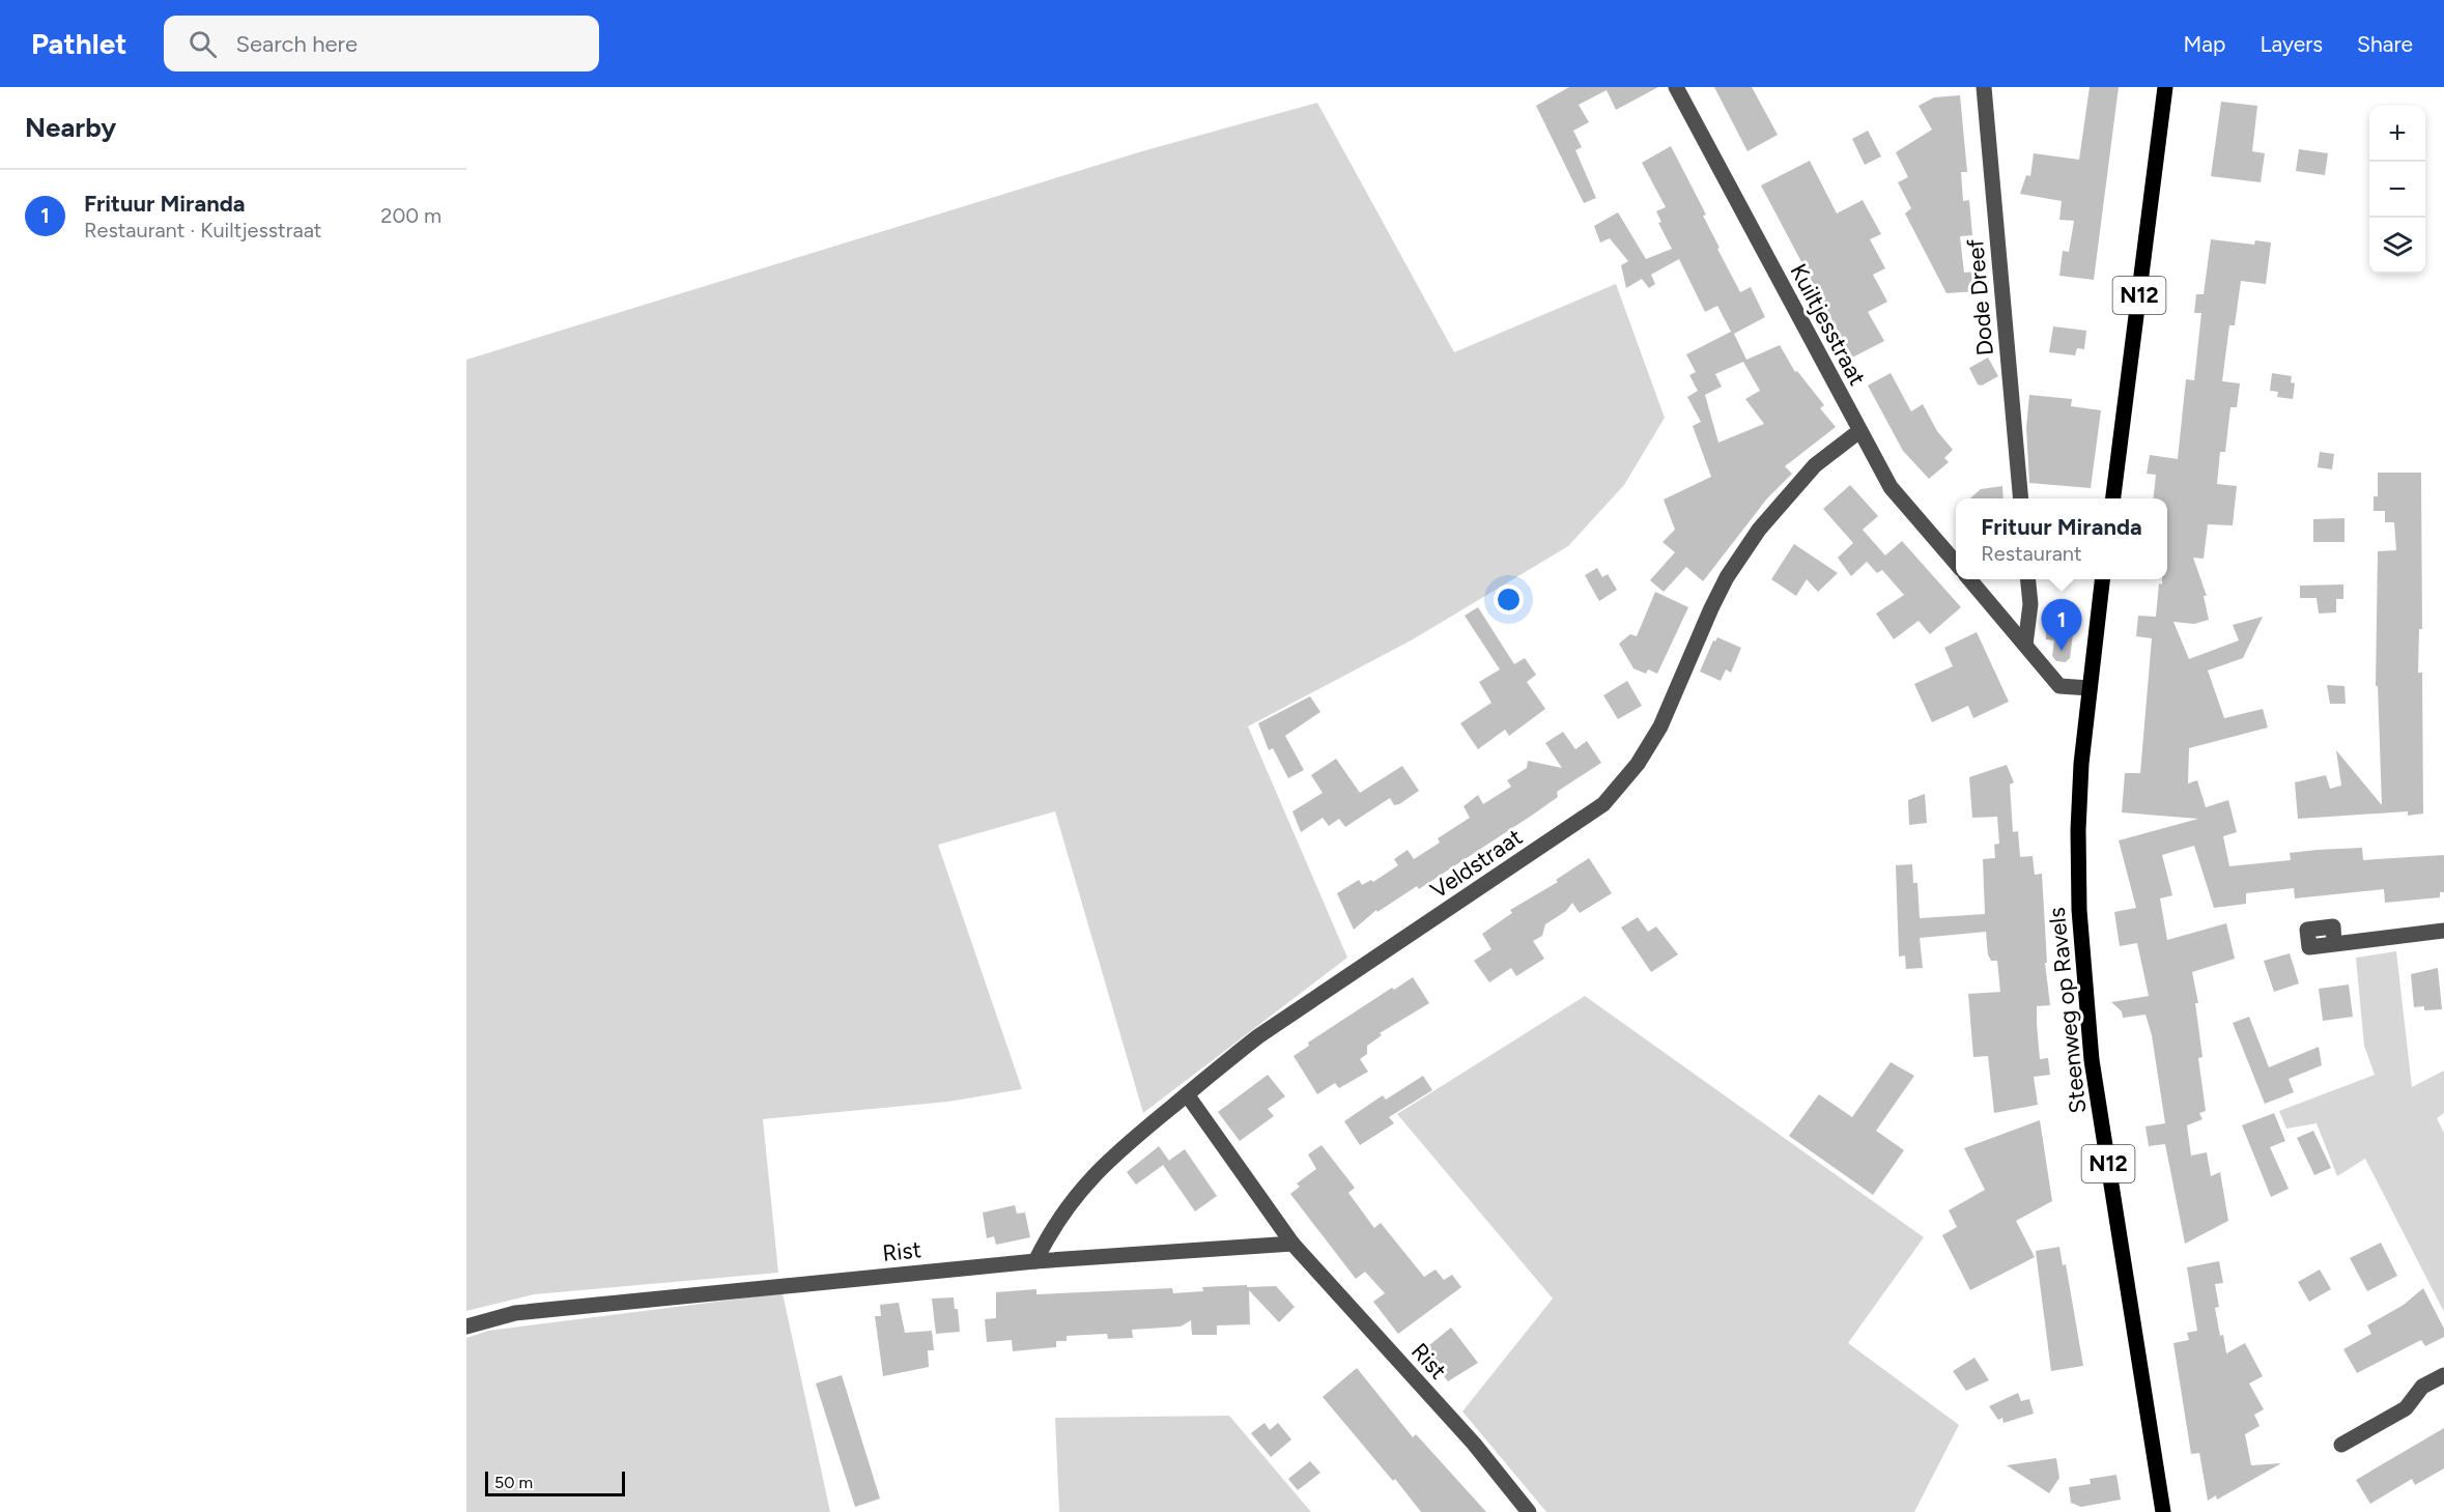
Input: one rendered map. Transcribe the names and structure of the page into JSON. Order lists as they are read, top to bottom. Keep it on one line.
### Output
{"streets":{"main road":["N12","Steenweg op Ravels"],"street":["Dode Dreef","Kuiltjesstraat","Veldstraat","Rist"]},"crossings":[["Kuiltjesstraat","Veldstraat"],["Veldstraat","Rist"]],"scale_bar":"50 m","page":{"header":"Pathlet","search":"Search here","nav":["Map","Layers","Share"],"heading":"Nearby","map_buttons":["+","−"],"list":[{"mark":"1","name":"Frituur Miranda","note":"Restaurant · Kuiltjesstraat","value":"200 m"}],"popup":["Frituur Miranda","Restaurant"],"pins":"1","scale":"50 m"}}
